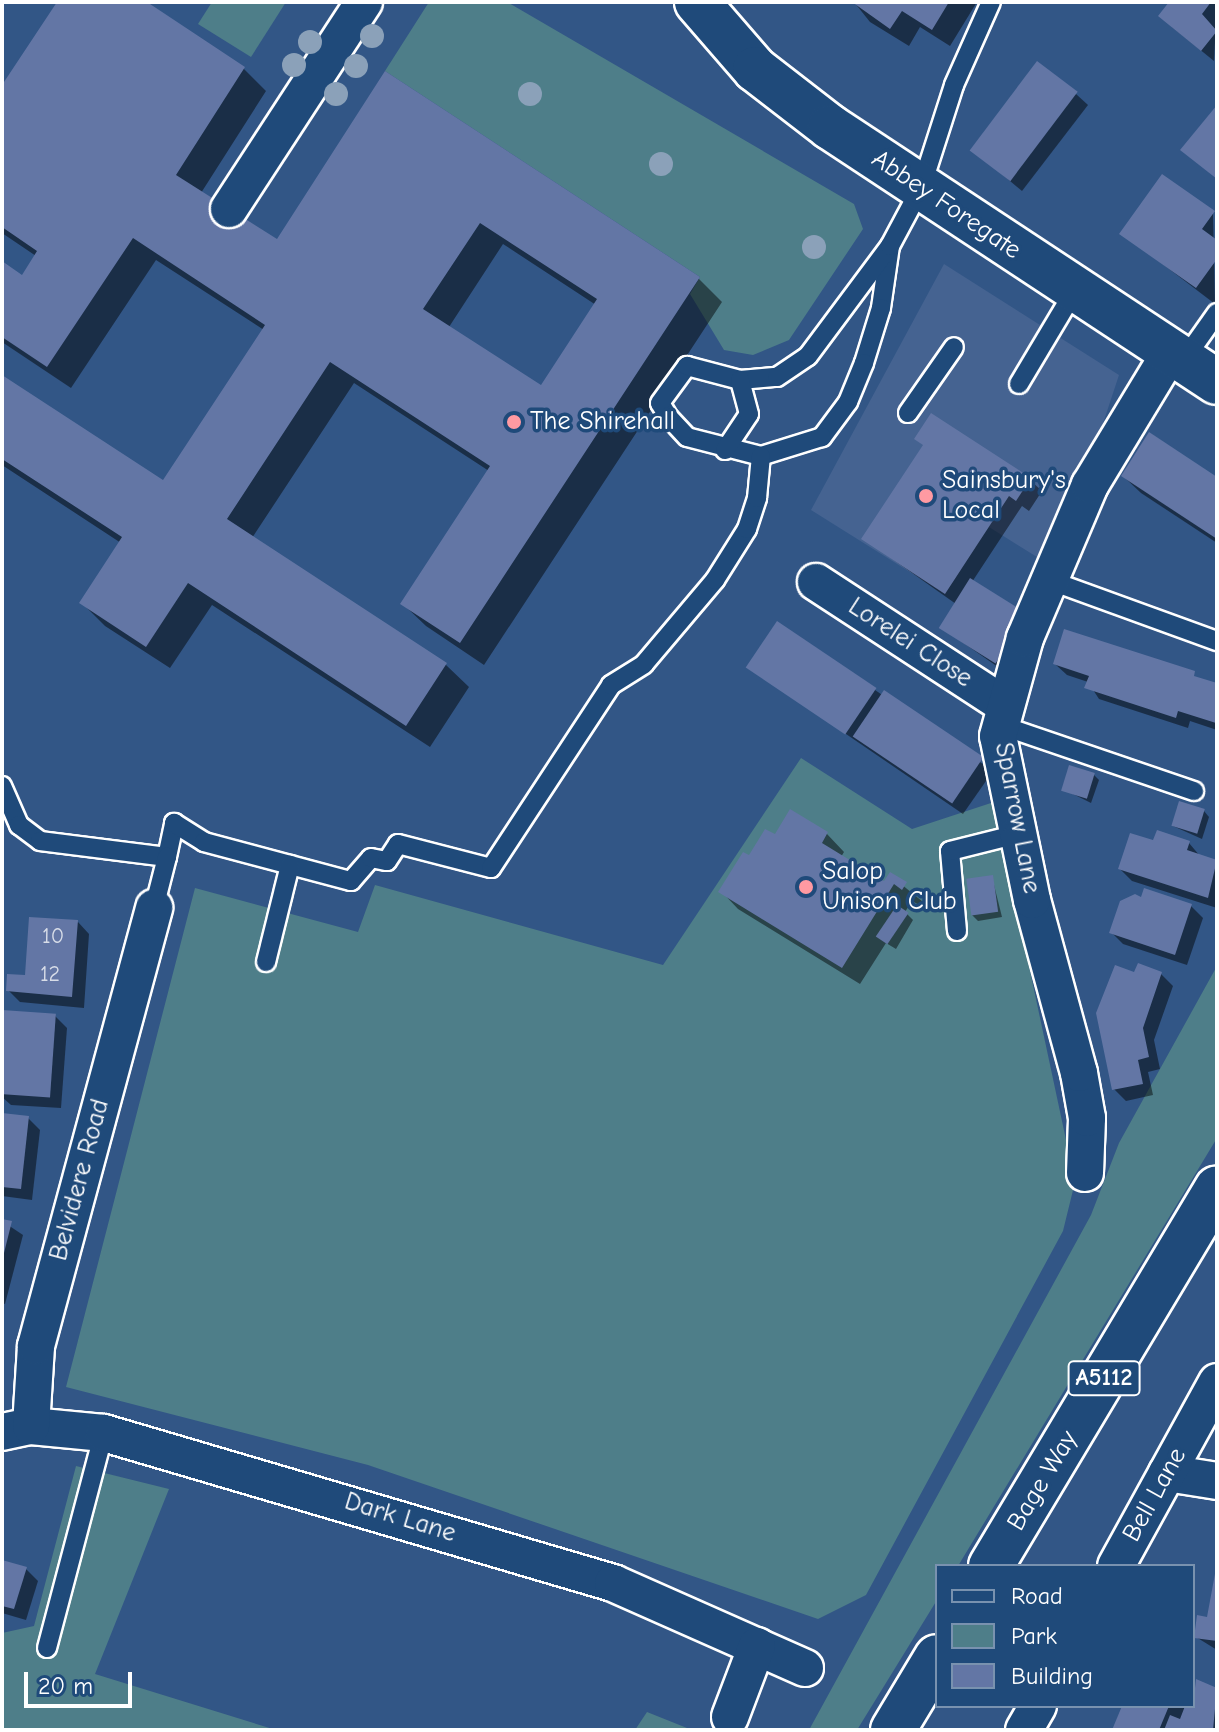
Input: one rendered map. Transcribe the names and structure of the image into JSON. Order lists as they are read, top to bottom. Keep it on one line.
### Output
{"streets":{"street":["Abbey Foregate","Lorelei Close","Sparrow Lane","Belvidere Road","A5112","Bage Way","Bell Lane","Dark Lane"]},"crossings":[["Abbey Foregate","Sparrow Lane"],["Lorelei Close","Sparrow Lane"],["Belvidere Road","Dark Lane"]],"places":["The Shirehall","Sainsbury's Local","Salop Unison Club"],"house_numbers":["10","12"],"legend":["Road","Park","Building"],"scale_bar":"20 m"}
